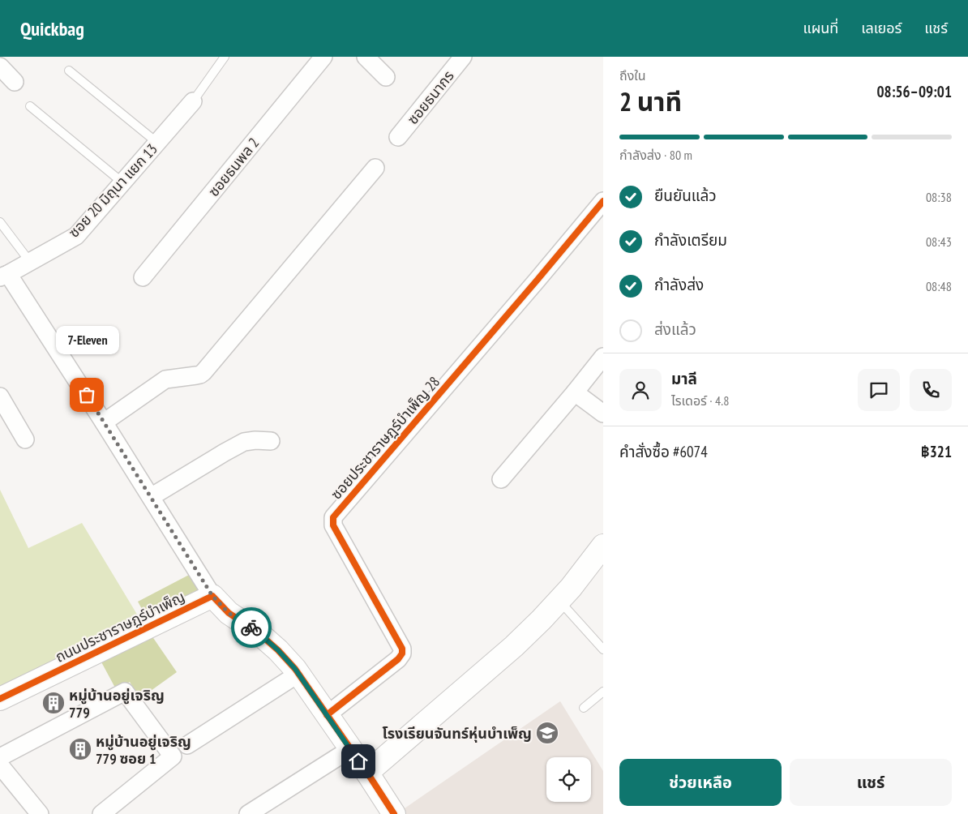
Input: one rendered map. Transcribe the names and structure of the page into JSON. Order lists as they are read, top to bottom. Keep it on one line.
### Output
{"streets":{"street":["ซอยธนากร","ซอยธนพล 2","ซอย 20 มิถุนา แยก 13","ซอยประชาราษฎร์บำเพ็ญ 28","ถนนประชาราษฎร์บำเพ็ญ"]},"places":{"other":["7-Eleven"],"building":["หมู่บ้านอยู่เจริญ 779","หมู่บ้านอยู่เจริญ 779 ซอย 1"],"school or university":["โรงเรียนจันทร์หุ่นบำเพ็ญ"]},"page":{"header":"Quickbag","nav":["แผนที่","เลเยอร์","แชร์"],"heading":["2 นาที","ถึงใน","08:56–09:01"],"panel":["มาลี","ไรเดอร์ · 4.8","คำสั่งซื้อ #6074","฿321"],"bar":"กำลังส่ง · 80 m","list":[["ยืนยันแล้ว","08:38"],["กำลังเตรียม","08:43"],["กำลังส่ง","08:48"],"ส่งแล้ว"],"bubble":"7-Eleven","buttons":["ช่วยเหลือ","แชร์"]}}
